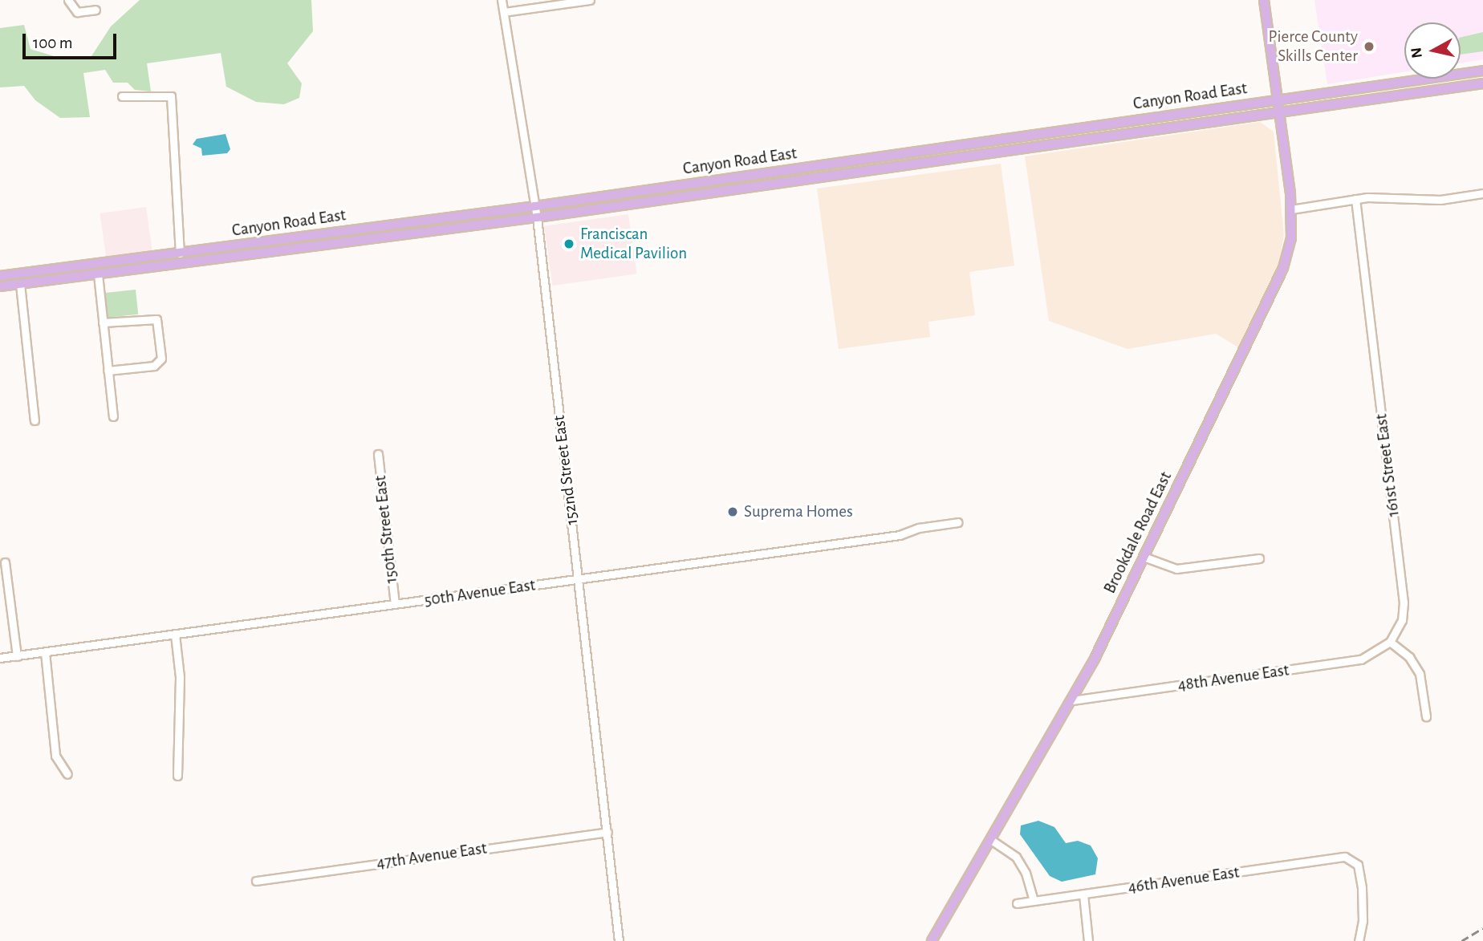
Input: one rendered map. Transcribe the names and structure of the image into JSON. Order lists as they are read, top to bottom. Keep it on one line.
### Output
{"streets":{"main road":["Canyon Road East","Brookdale Road East"],"street":["161st Street East","152nd Street East","150th Street East","50th Avenue East","48th Avenue East","47th Avenue East","46th Avenue East"]},"crossings":[["Canyon Road East","152nd Street East"],["Canyon Road East","Brookdale Road East"],["161st Street East","48th Avenue East"],["152nd Street East","50th Avenue East"],["152nd Street East","47th Avenue East"],["150th Street East","50th Avenue East"],["Brookdale Road East","48th Avenue East"]],"places":["Pierce County Skills Center","Franciscan Medical Pavilion","Suprema Homes"],"scale_bar":"100 m","north":"left"}
